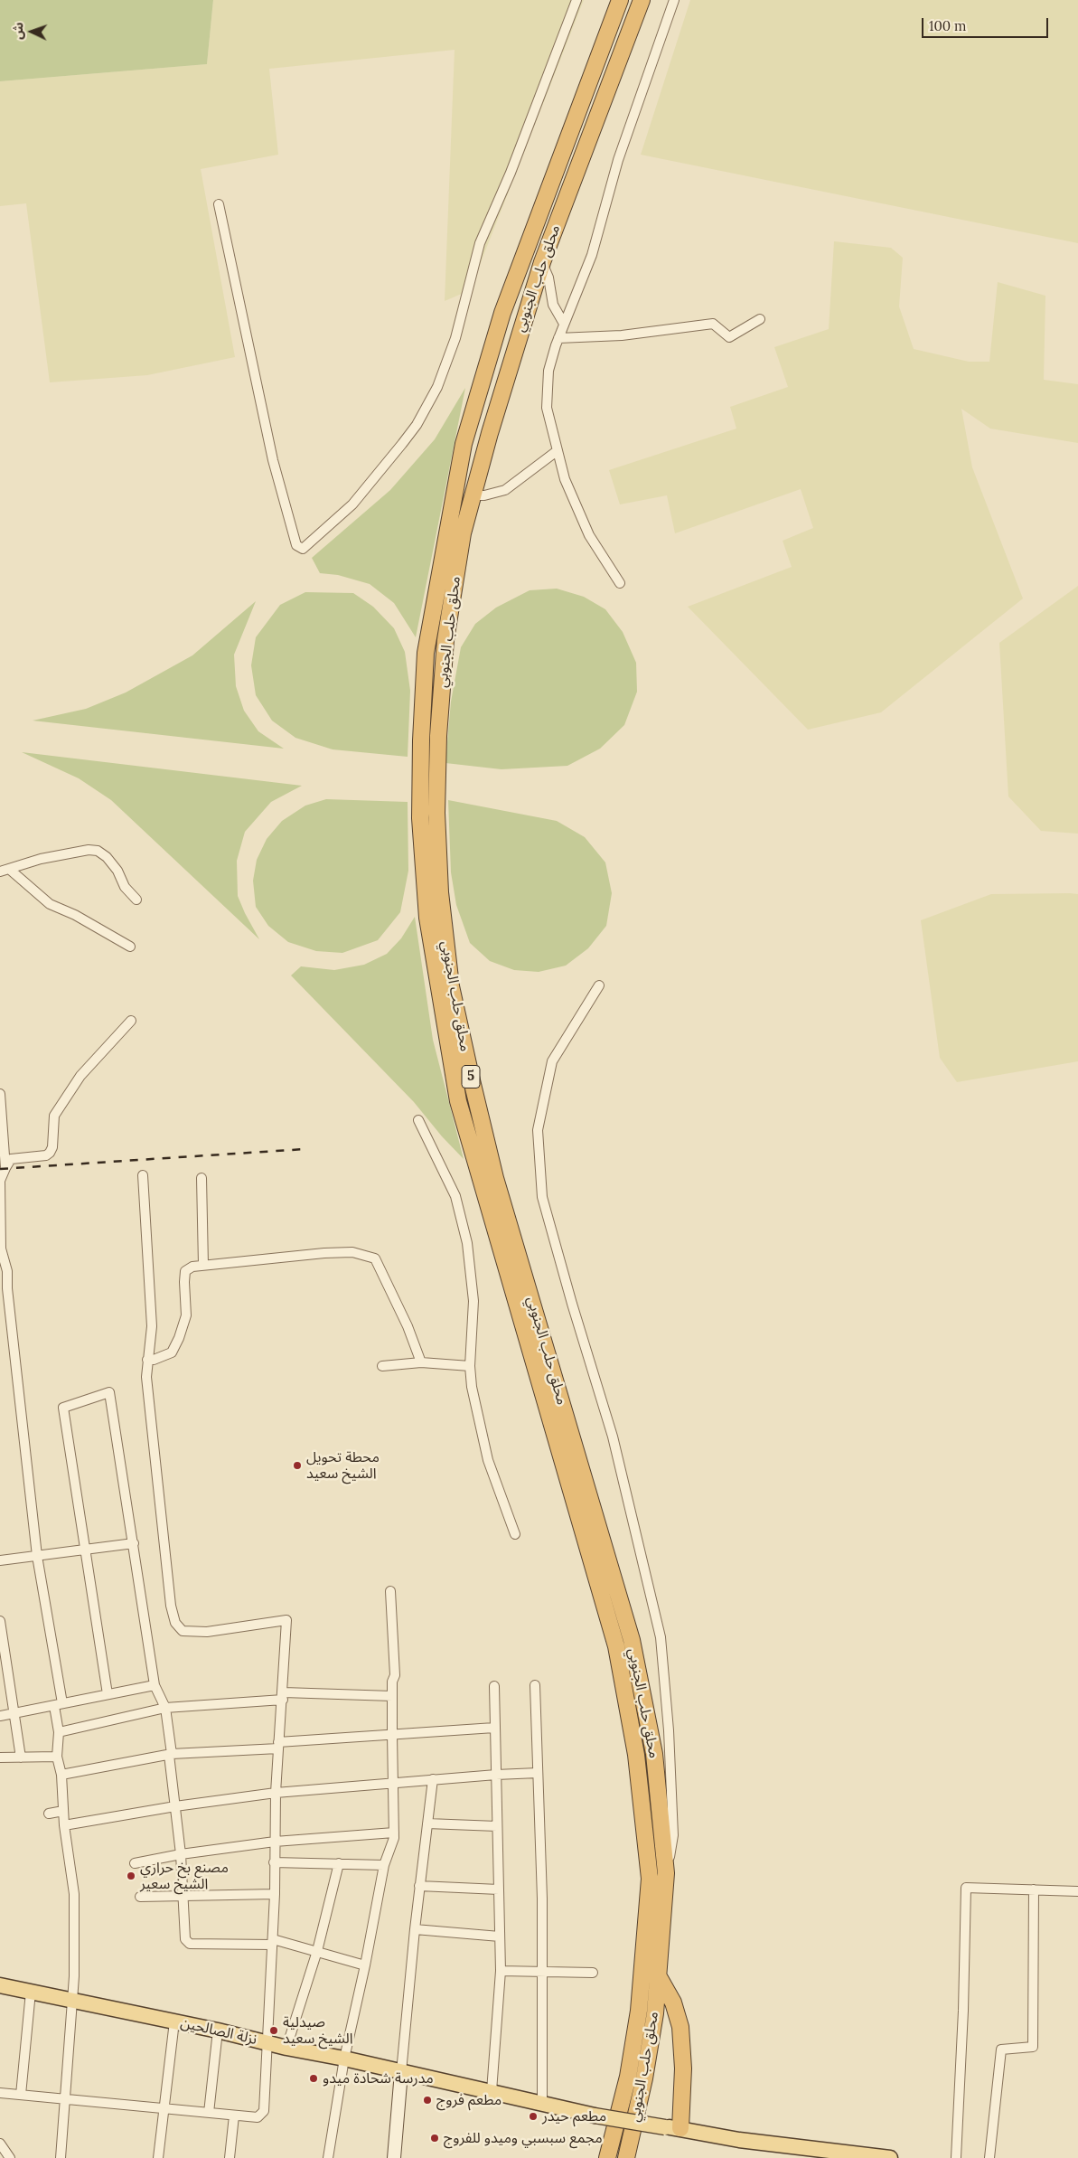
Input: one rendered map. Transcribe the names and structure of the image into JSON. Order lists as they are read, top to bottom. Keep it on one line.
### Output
{"streets":{"highway":["محلق حلب الجنوبي","5"],"main road":["نزلة الصالحين"]},"places":["محطة تحويل الشيخ سعيد","مصنع بخ حراري الشيخ سعير","صيدلية الشيخ سعيد","مدرسة شحادة ميدو","مطعم فروج","مطعم حيدر","مجمع سبسبي وميدو للفروج"],"scale_bar":"100 m","north":"left"}
